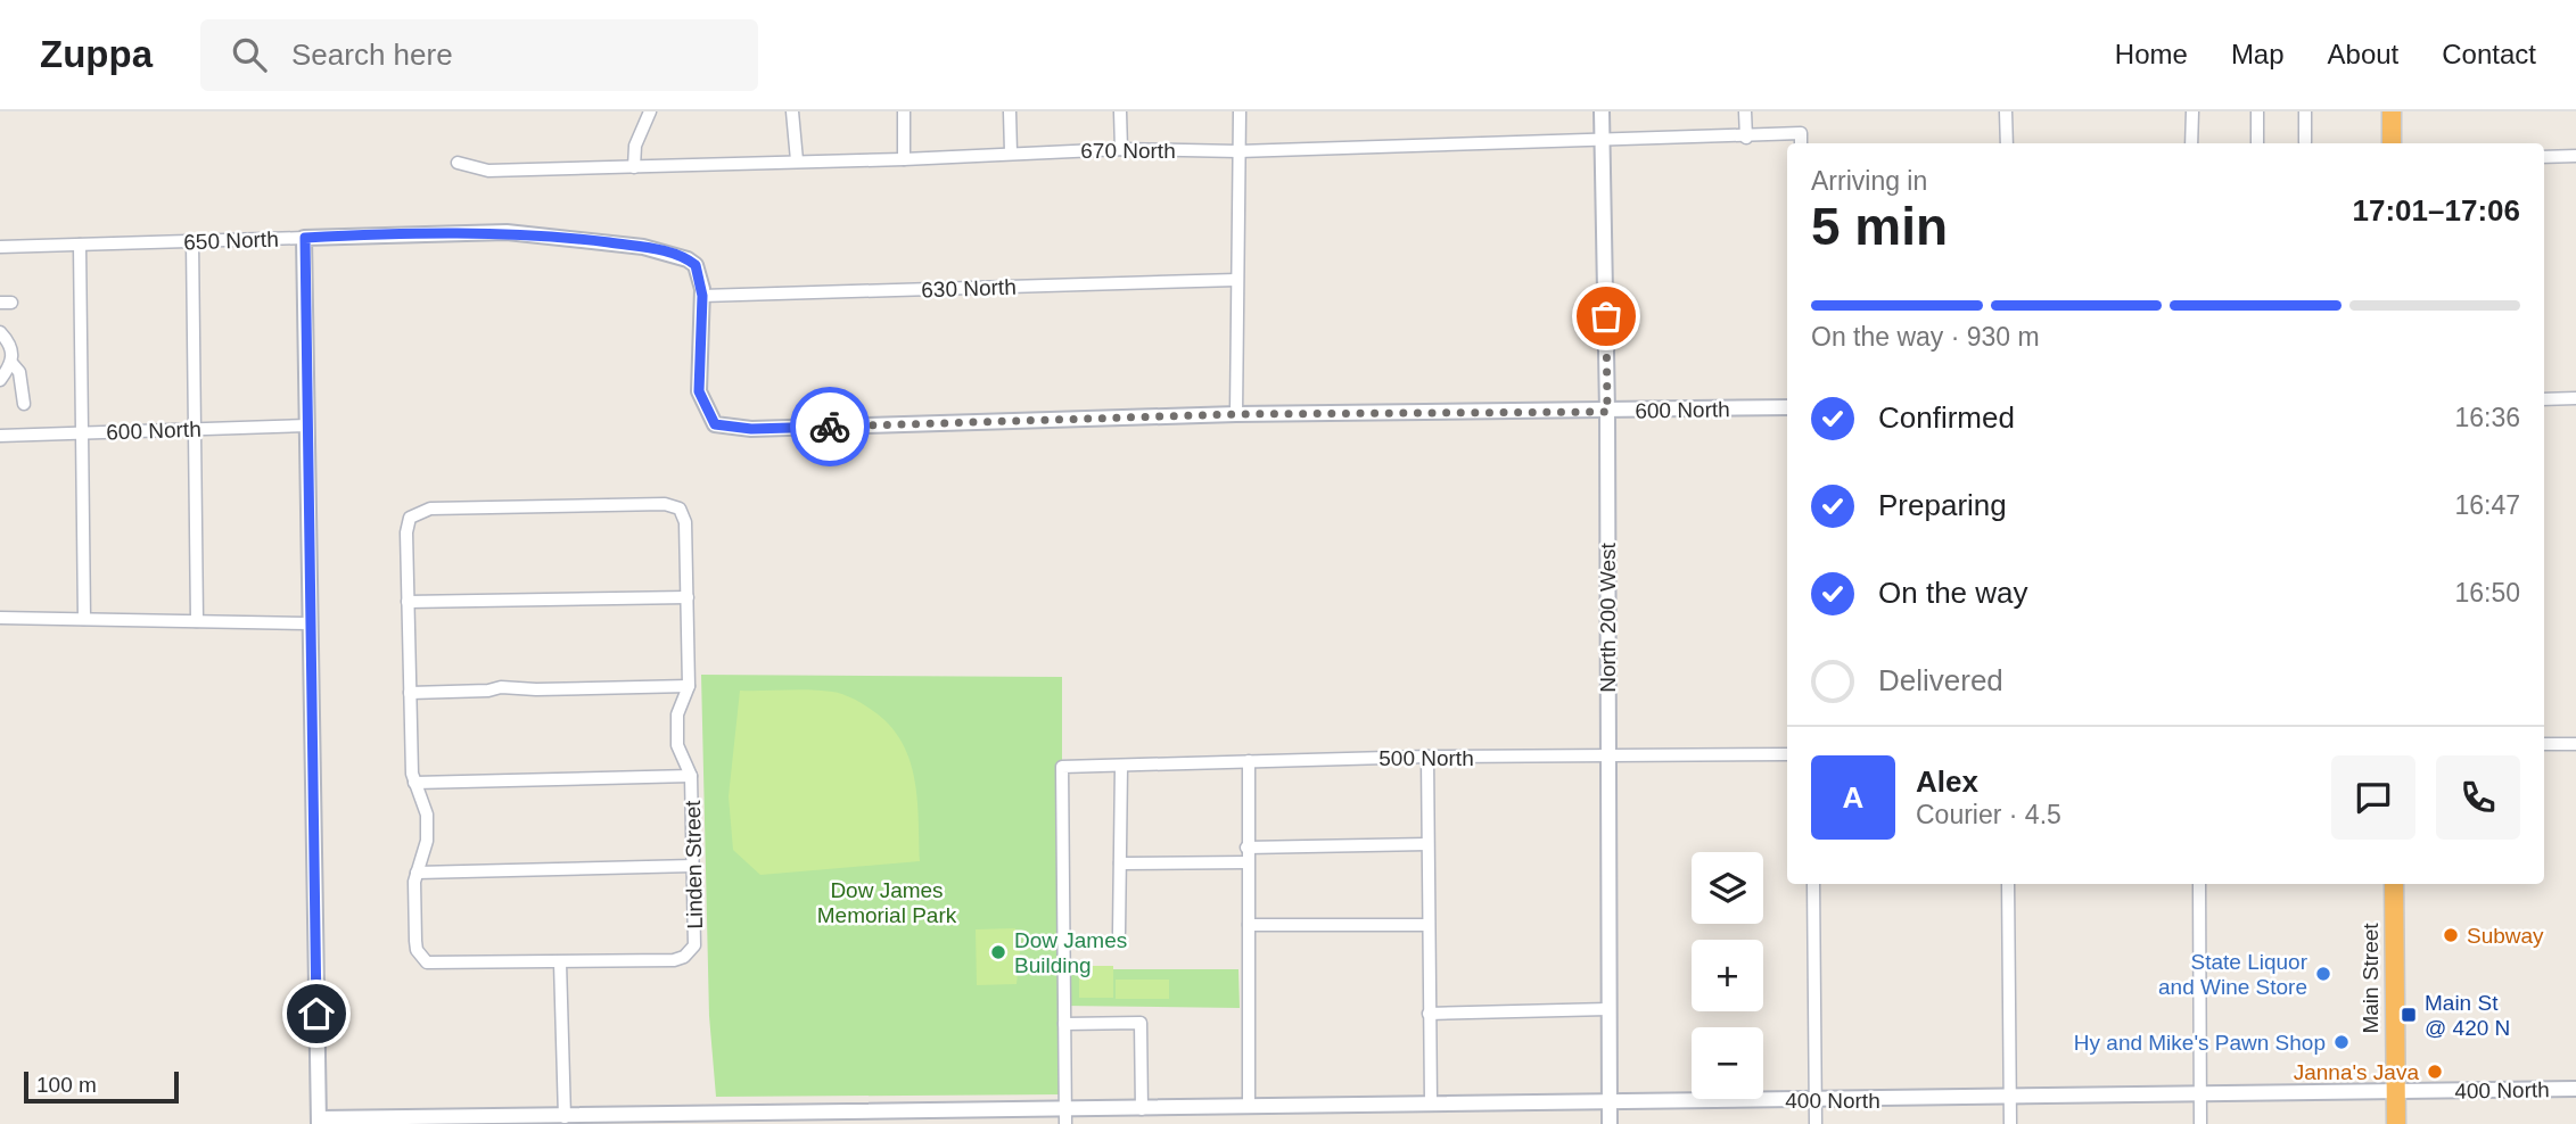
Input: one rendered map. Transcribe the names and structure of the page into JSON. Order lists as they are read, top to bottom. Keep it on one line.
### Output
{"streets":{"highway":["Main Street"],"street":["670 North","650 North","630 North","600 North","North 200 West","500 North","Linden Street","400 North"]},"crossings":[["670 North","North 200 West"],["650 North","630 North"],["650 North","600 North"],["630 North","600 North"],["600 North","North 200 West"],["North 200 West","500 North"],["North 200 West","400 North"],["Main Street","400 North"]],"parks":["Dow James Memorial Park"],"places":{"other":["Subway","Dow James Building","State Liquor and Wine Store","Hy and Mike's Pawn Shop","Janna's Java"],"transit":["Main St @ 420 N"]},"scale_bar":"100 m","page":{"header":"Zuppa","search":"Search here","nav":["Home","Map","About","Contact"],"heading":["5 min","Arriving in","17:01–17:06"],"panel":["Alex","Courier · 4.5"],"bar":"On the way · 930 m","list":[["Confirmed","16:36"],["Preparing","16:47"],["On the way","16:50"],"Delivered"],"round":"A","map_buttons":["+","−"],"scale":"100 m"}}
